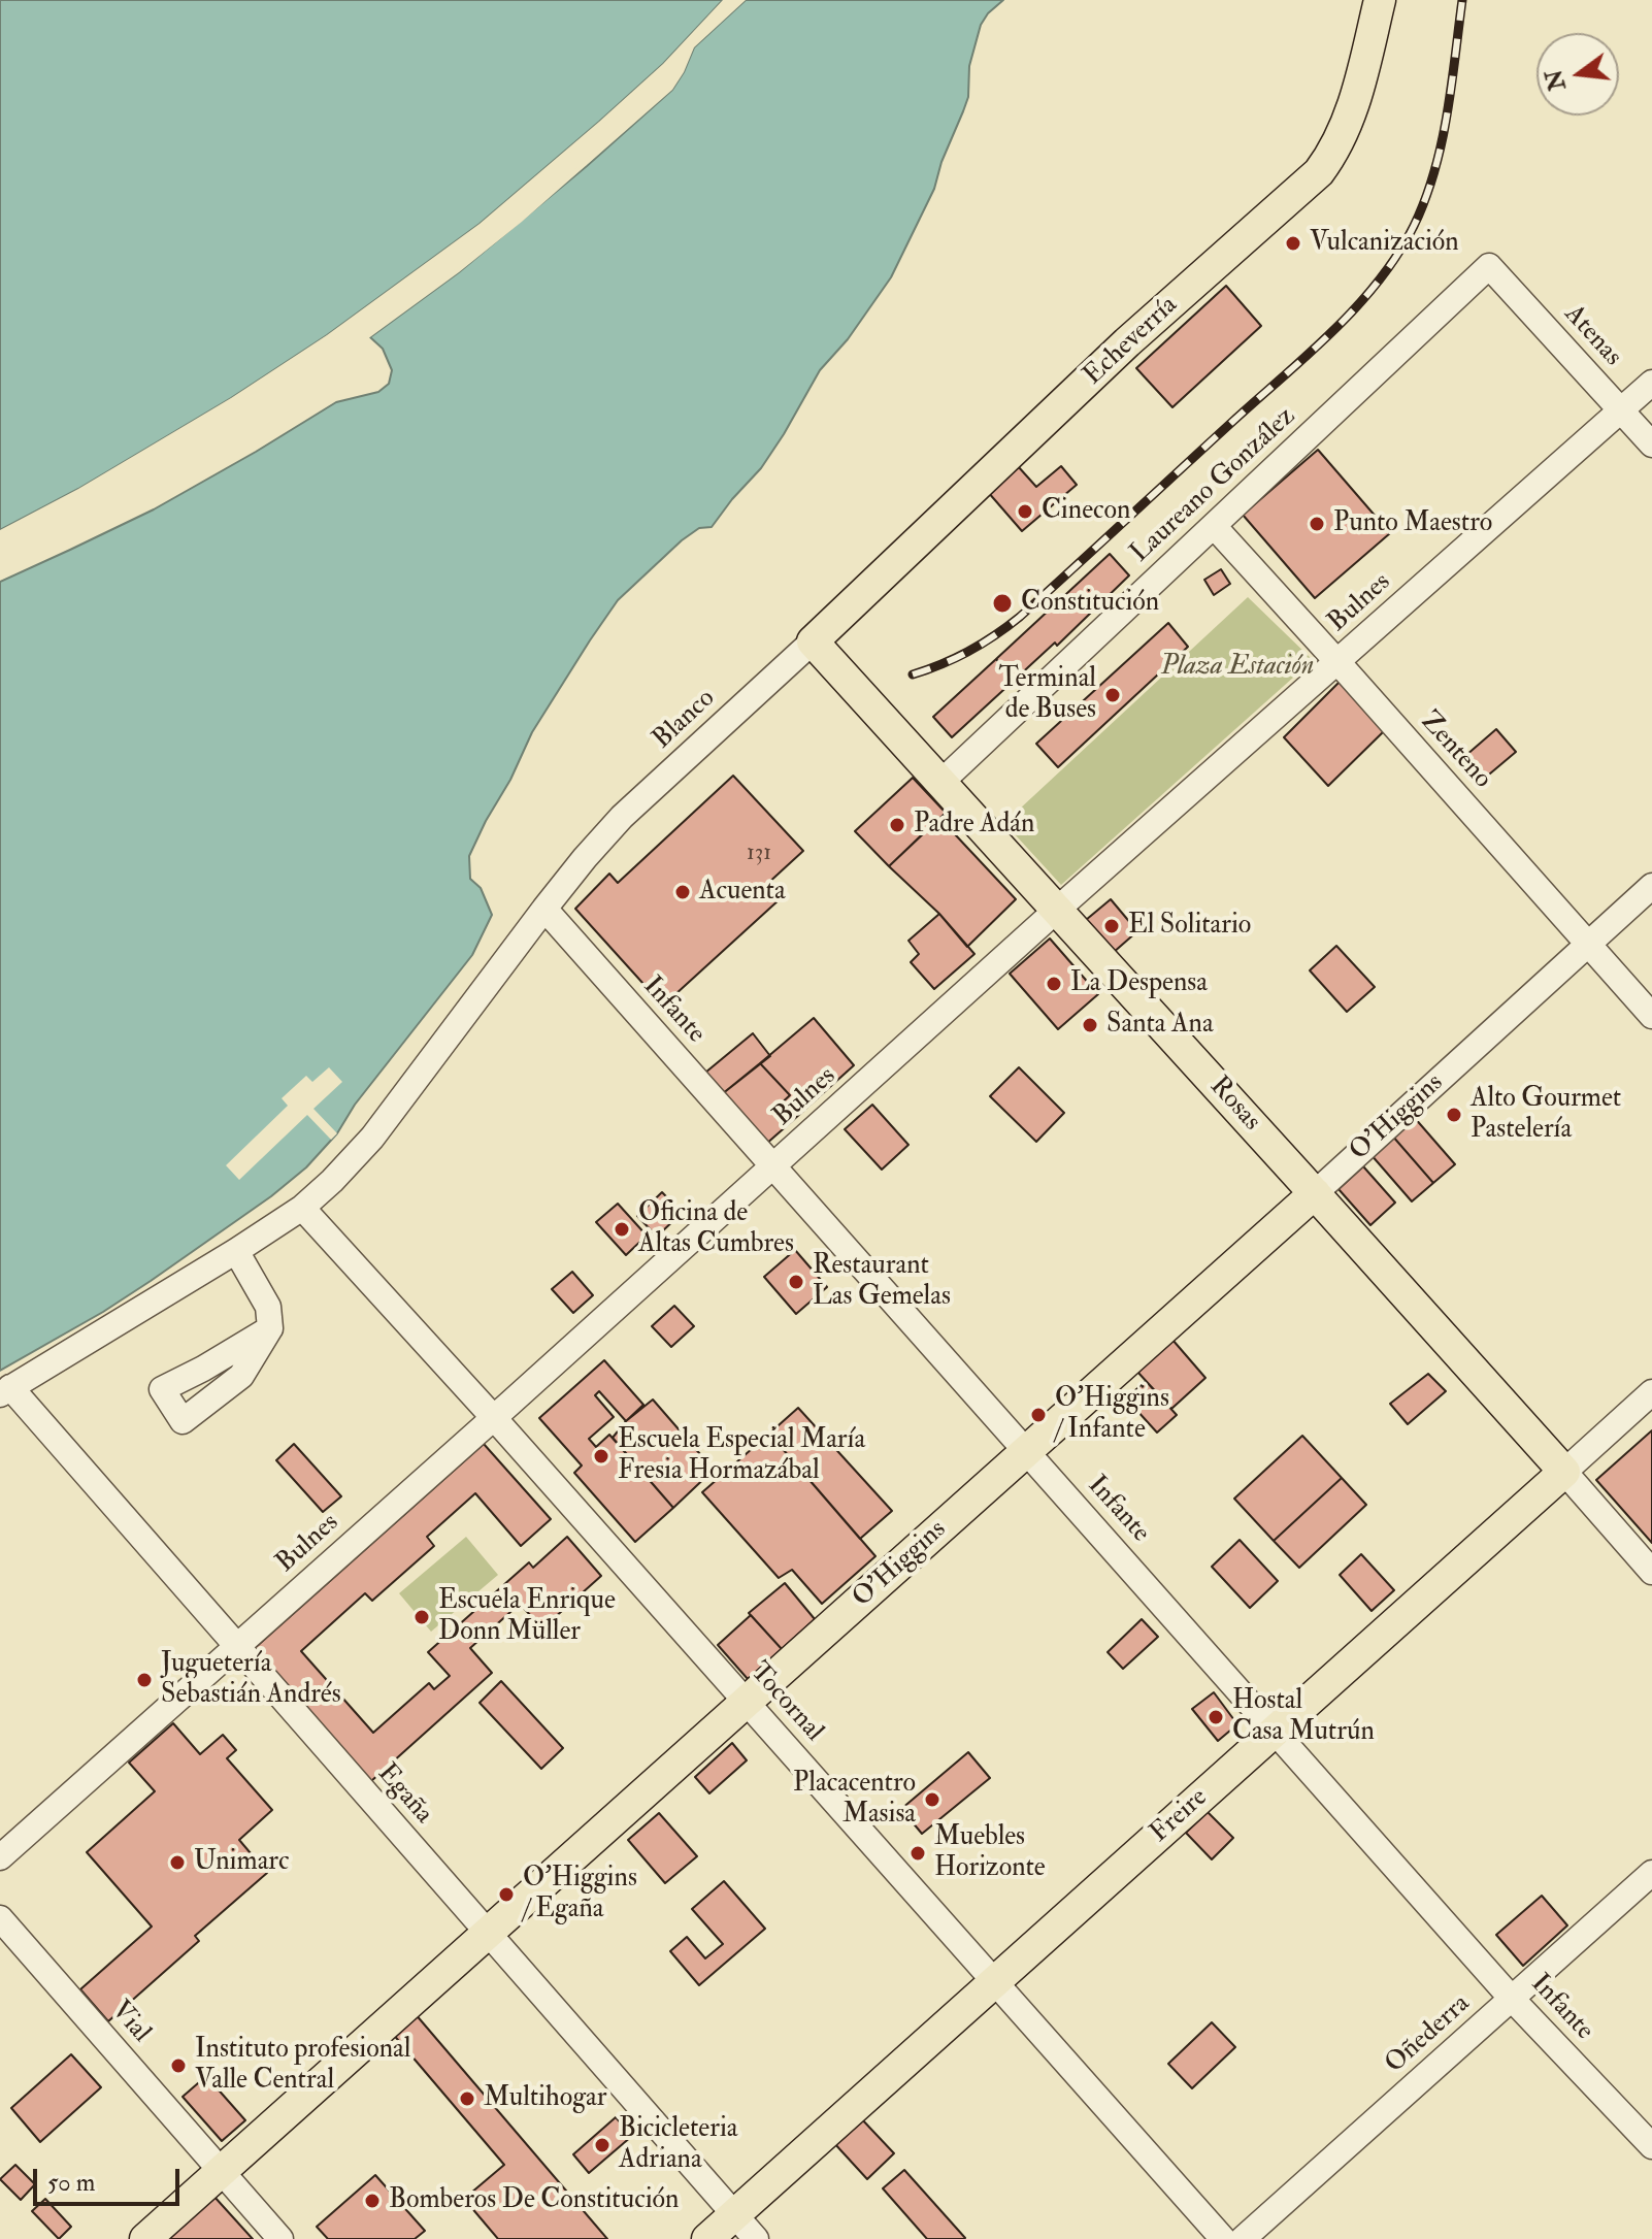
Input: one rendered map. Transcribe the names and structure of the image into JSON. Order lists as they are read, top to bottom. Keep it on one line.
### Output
{"streets":{"main road":["Echeverría","Rosas","O'Higgins","Freire"],"street":["Atenas","Laureano González","Bulnes","Blanco","Zenteno","Infante","Tocornal","Egaña","Vial","Oñederra"]},"crossings":[["Atenas","Laureano González"],["Atenas","Bulnes"],["Echeverría","Blanco"],["Echeverría","Rosas"],["Laureano González","Zenteno"],["Laureano González","Rosas"],["Bulnes","Zenteno"],["Bulnes","Infante"],["Bulnes","Rosas"],["Bulnes","Tocornal"],["Bulnes","Egaña"],["Blanco","Infante"],["Blanco","Rosas"],["Blanco","Tocornal"],["Blanco","Egaña"],["Zenteno","O'Higgins"],["Infante","O'Higgins"],["Infante","Freire"],["Infante","Oñederra"],["Rosas","O'Higgins"],["Rosas","Freire"],["O'Higgins","Tocornal"],["O'Higgins","Egaña"],["O'Higgins","Vial"],["Tocornal","Freire"],["Egaña","Freire"]],"parks":["Plaza Estación"],"places":["Vulcanización","Cinecon","Punto Maestro","Constitución","Terminal de Buses","Padre Adán","Acuenta","El Solitario","La Despensa","Santa Ana","Alto Gourmet Pastelería","Oficina de Altas Cumbres","Restaurant Las Gemelas","O'Higgins / Infante","Escuela Especial María Fresia Hormazábal","Escuela Enrique Donn Müller","Juguetería Sebastián Andrés","Hostal Casa Mutrún","Placacentro Masisa","Muebles Horizonte","Unimarc","O'Higgins / Egaña","Instituto profesional Valle Central","Multihogar","Bicicleteria Adriana","Bomberos De Constitución"],"house_numbers":["131"],"scale_bar":"50 m","north":"left"}
